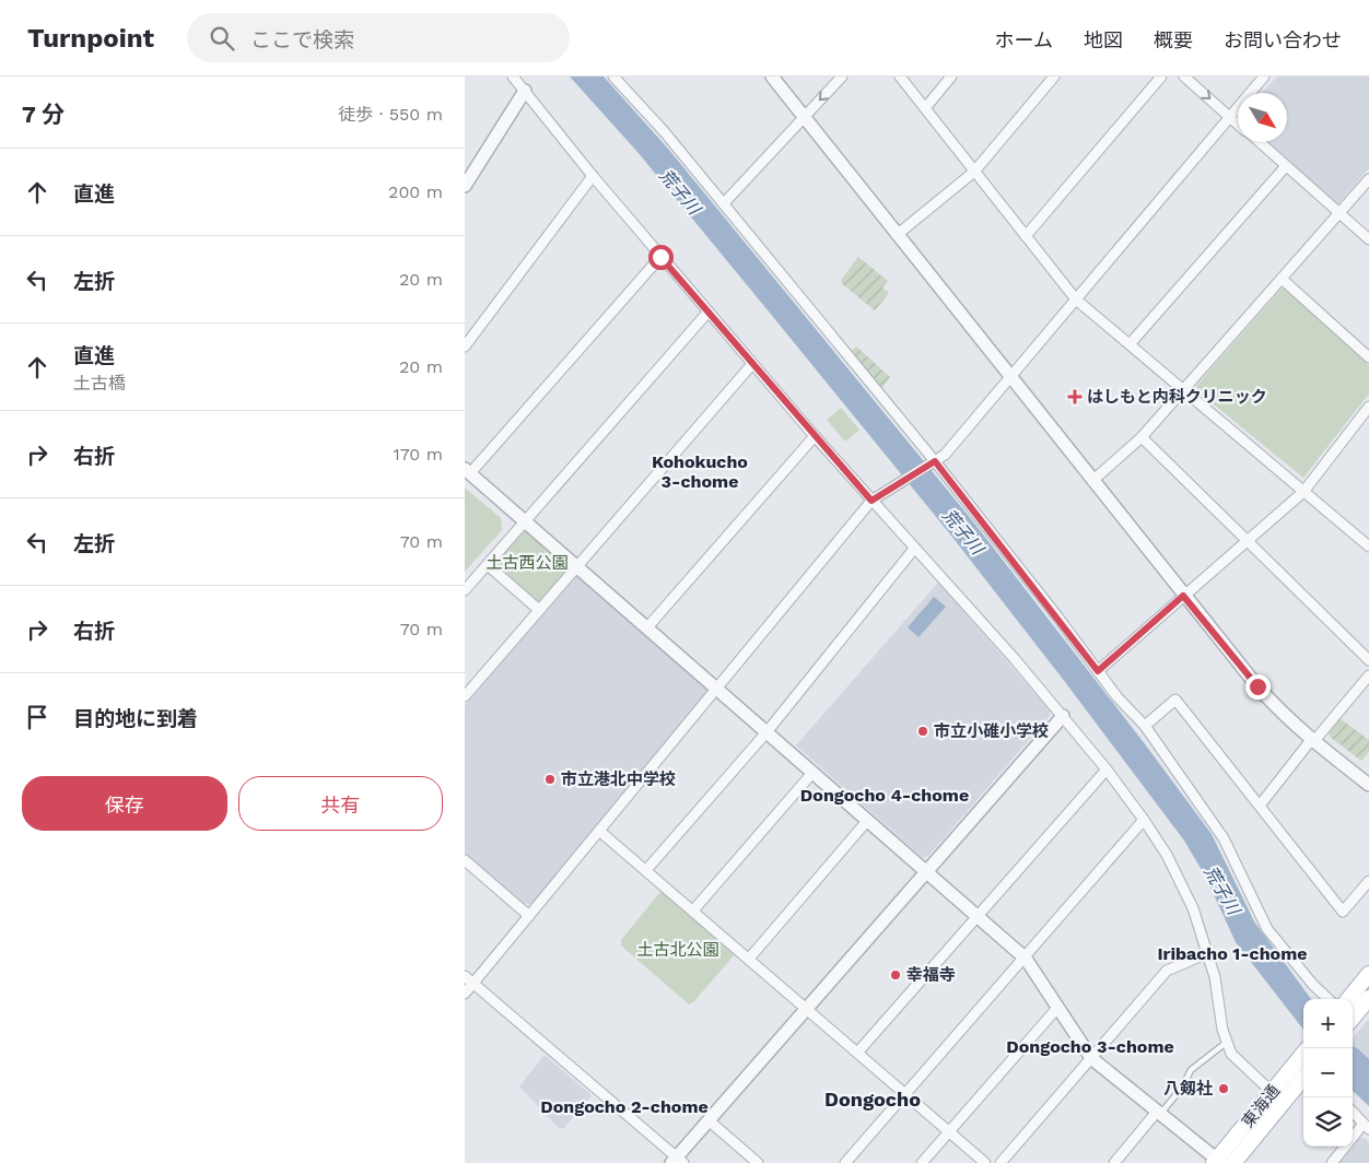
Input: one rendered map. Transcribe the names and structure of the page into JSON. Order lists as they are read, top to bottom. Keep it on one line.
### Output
{"streets":{"main road":["東海通"]},"districts":["Kohokucho 3-chome","Dongocho 4-chome","Iribacho 1-chome","Dongocho 3-chome","Dongocho","Dongocho 2-chome"],"water":["荒子川"],"parks":["土古西公園","土古北公園"],"places":{"health":["はしもと内科クリニック"],"other":["市立小碓小学校","市立港北中学校","幸福寺","八剱社"]},"north":"bottom right","page":{"header":"Turnpoint","search":"ここで検索","nav":["ホーム","地図","概要","お問い合わせ"],"heading":["7 分","徒歩 · 550 m"],"list":[["直進","200 m"],["左折","20 m"],["直進","土古橋","20 m"],["右折","170 m"],["左折","70 m"],["右折","70 m"],"目的地に到着"],"buttons":["保存","共有"],"map_buttons":["+","−"]}}
